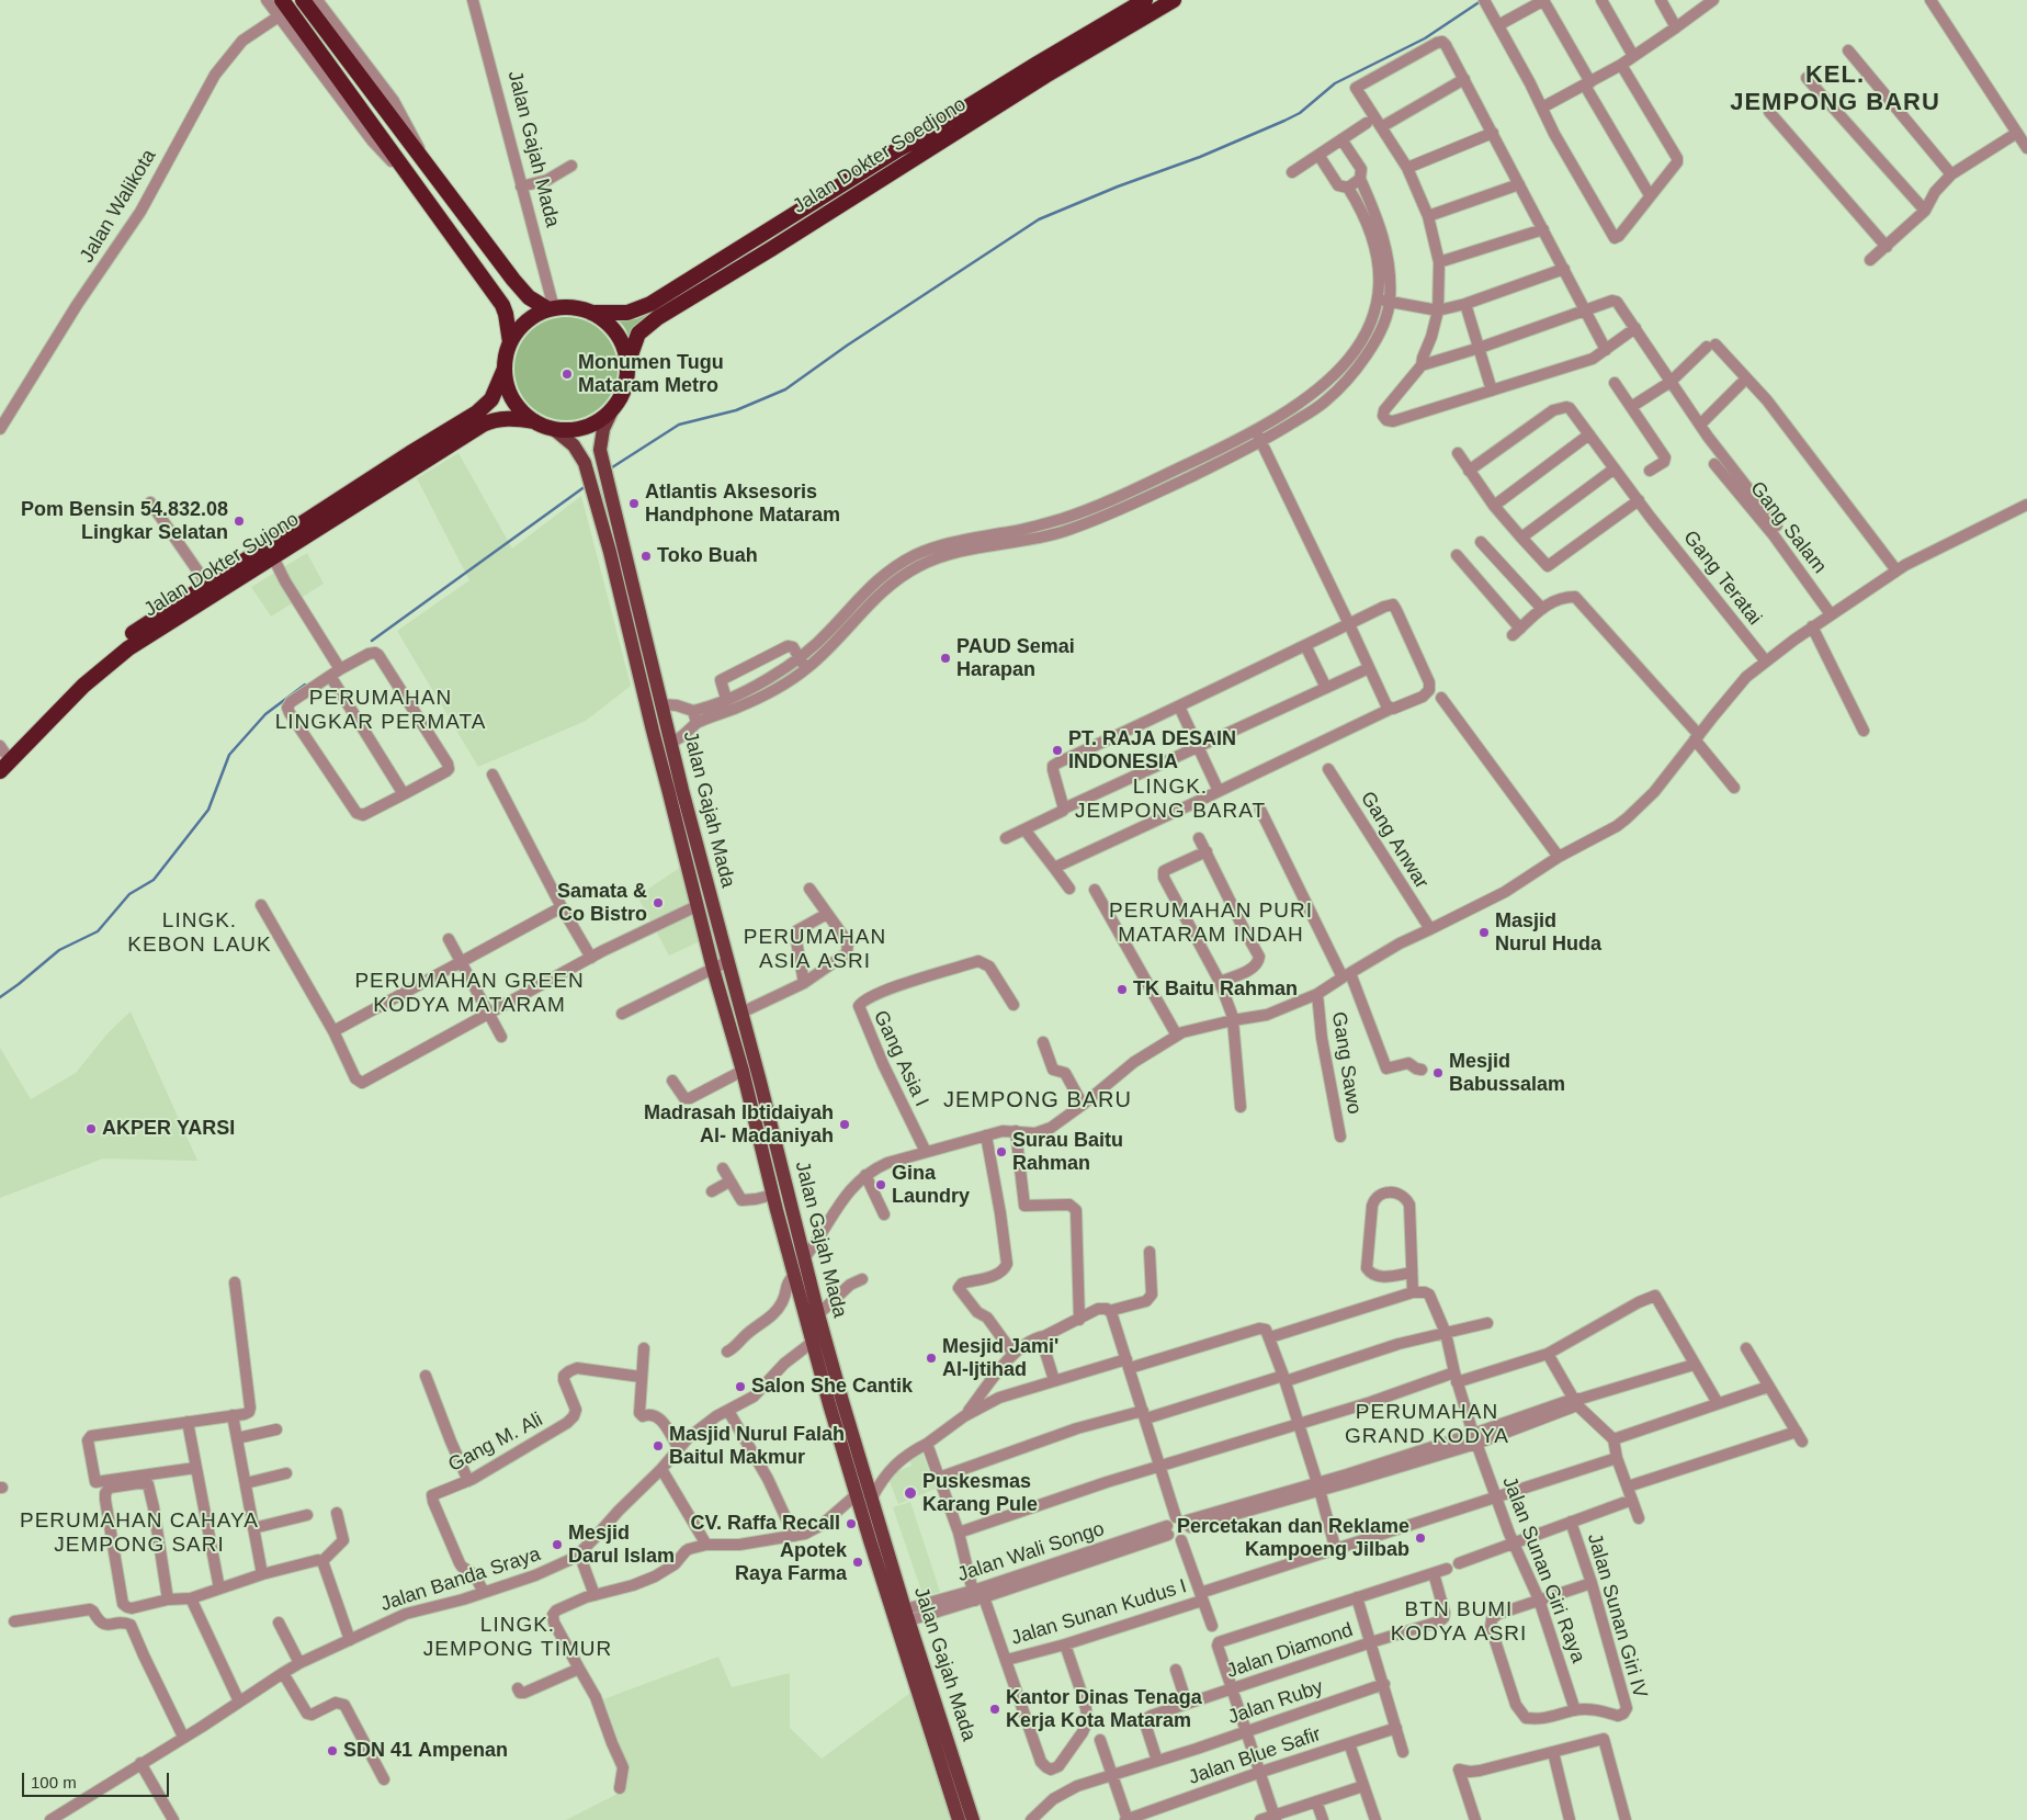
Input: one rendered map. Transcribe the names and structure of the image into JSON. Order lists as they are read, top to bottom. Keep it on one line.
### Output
{"streets":{"highway":["Jalan Dokter Soedjono","Jalan Dokter Sujono"],"main road":["Jalan Gajah Mada"],"street":["Jalan Walikota","Gang Salam","Gang Teratai","Gang Anwar","Gang Asia I","Gang Sawo","Gang M. Ali","Jalan Wali Songo","Jalan Sunan Giri Raya","Jalan Banda Sraya","Jalan Sunan Kudus I","Jalan Sunan Giri IV","Jalan Diamond","Jalan Ruby","Jalan Blue Safir"]},"crossings":[["Jalan Gajah Mada","Jalan Dokter Soedjono"],["Jalan Gajah Mada","Jalan Dokter Sujono"],["Jalan Gajah Mada","Jalan Wali Songo"],["Jalan Gajah Mada","Jalan Banda Sraya"],["Jalan Dokter Soedjono","Jalan Dokter Sujono"],["Gang M. Ali","Jalan Banda Sraya"],["Jalan Sunan Giri Raya","Jalan Sunan Kudus I"],["Jalan Sunan Giri Raya","Jalan Sunan Giri IV"],["Jalan Diamond","Jalan Ruby"]],"districts":["KEL. JEMPONG BARU","PERUMAHAN LINGKAR PERMATA","LINGK. JEMPONG BARAT","PERUMAHAN PURI MATARAM INDAH","LINGK. KEBON LAUK","PERUMAHAN ASIA ASRI","PERUMAHAN GREEN KODYA MATARAM","JEMPONG BARU","PERUMAHAN GRAND KODYA","PERUMAHAN CAHAYA JEMPONG SARI","BTN BUMI KODYA ASRI","LINGK. JEMPONG TIMUR"],"places":["Monumen Tugu Mataram Metro","Atlantis Aksesoris Handphone Mataram","Pom Bensin 54.832.08 Lingkar Selatan","Toko Buah","PAUD Semai Harapan","PT. RAJA DESAIN INDONESIA","Samata & Co Bistro","Masjid Nurul Huda","TK Baitu Rahman","Mesjid Babussalam","Madrasah Ibtidaiyah Al- Madaniyah","AKPER YARSI","Surau Baitu Rahman","Gina Laundry","Mesjid Jami' Al-Ijtihad","Salon She Cantik","Masjid Nurul Falah Baitul Makmur","Puskesmas Karang Pule","CV. Raffa Recall","Percetakan dan Reklame Kampoeng Jilbab","Mesjid Darul Islam","Apotek Raya Farma","Kantor Dinas Tenaga Kerja Kota Mataram","SDN 41 Ampenan"],"scale_bar":"100 m"}
